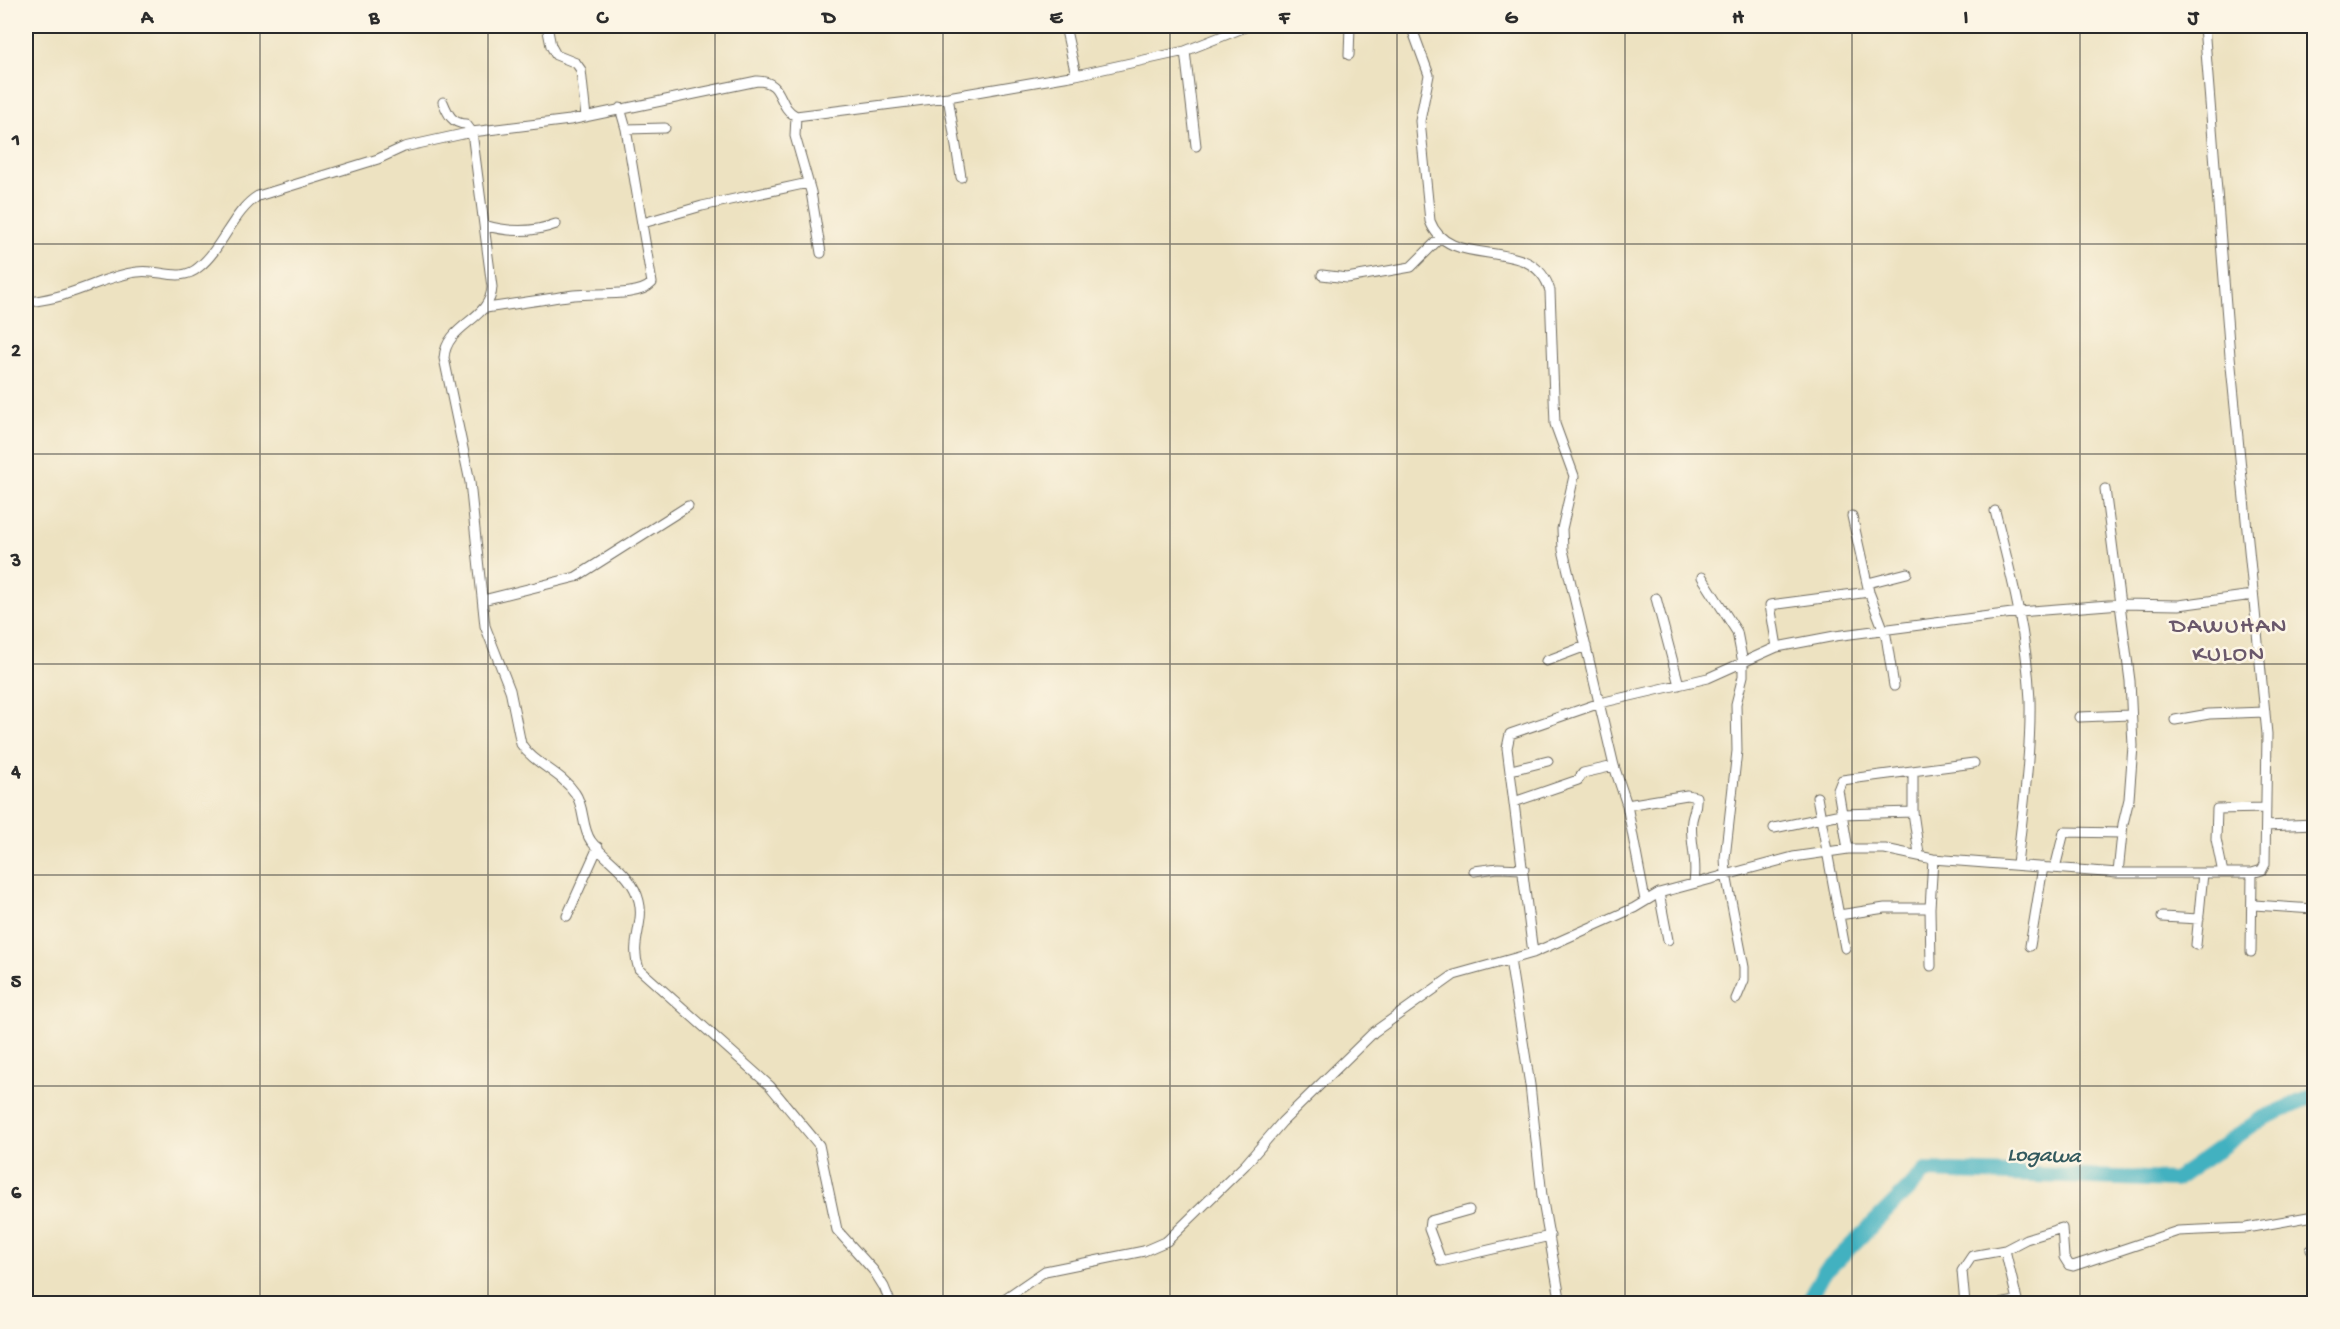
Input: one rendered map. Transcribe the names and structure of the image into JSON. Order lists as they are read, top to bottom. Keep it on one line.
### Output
{"districts":["DAWUHAN KULON"],"water":["Logawa"],"grid":{"columns":["A","B","C","D","E","F","G","H","I","J"],"rows":["1","2","3","4","5","6"]}}
